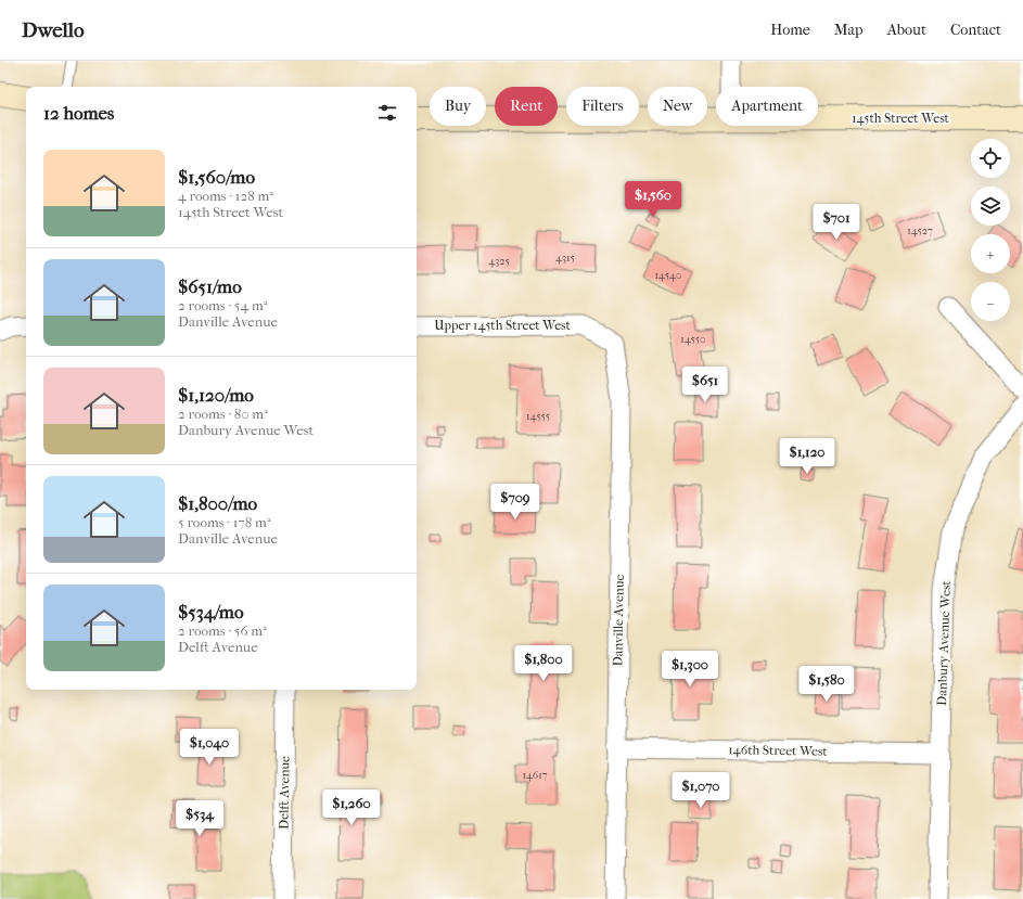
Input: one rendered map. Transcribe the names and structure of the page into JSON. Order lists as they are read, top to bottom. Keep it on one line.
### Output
{"streets":{"street":["145th Street West","Upper 145th Street West","Danville Avenue","Danbury Avenue West","146th Street West","Delft Avenue"]},"crossings":[["Upper 145th Street West","Danville Avenue"],["Danville Avenue","146th Street West"],["Danbury Avenue West","146th Street West"]],"house_numbers":["14527","4315","4325","14540","14550","14555","14617"],"page":{"header":"Dwello","nav":["Home","Map","About","Contact"],"chip":["Buy","Rent","Filters","New","Apartment"],"heading":"12 homes","map_buttons":["+","−"],"list":[{"name":"$1,560/mo","note":"4 rooms · 128 m² · 145th Street West"},{"name":"$651/mo","note":"2 rooms · 54 m² · Danville Avenue"},{"name":"$1,120/mo","note":"2 rooms · 80 m² · Danbury Avenue West"},{"name":"$1,800/mo","note":"5 rooms · 178 m² · Danville Avenue"},{"name":"$534/mo","note":"2 rooms · 56 m² · Delft Avenue"}],"price":["$1,560","$701","$651","$1,120","$709","$1,800","$1,300","$1,580","$1,040","$1,070","$1,260","$534"]}}
